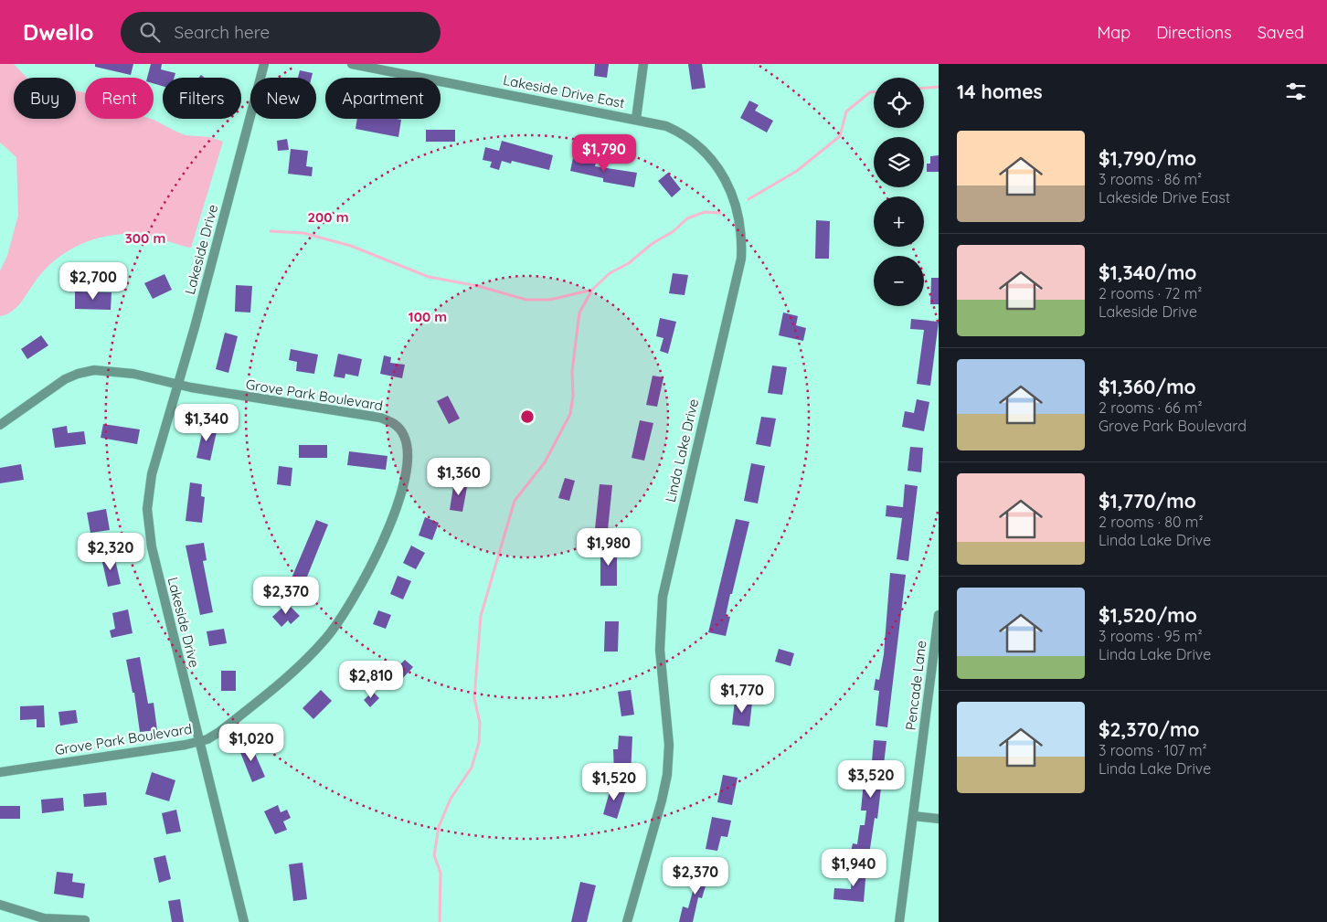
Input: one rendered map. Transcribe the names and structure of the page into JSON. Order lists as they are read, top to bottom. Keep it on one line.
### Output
{"streets":{"street":["Lakeside Drive East","Lakeside Drive","Grove Park Boulevard","Linda Lake Drive","Pencade Lane"]},"crossings":[["Lakeside Drive East","Linda Lake Drive"],["Lakeside Drive","Grove Park Boulevard"]],"page":{"header":"Dwello","search":"Search here","nav":["Map","Directions","Saved"],"heading":"14 homes","map_buttons":["+","−"],"chip":["Buy","Rent","Filters","New","Apartment"],"list":[{"name":"$1,790/mo","note":"3 rooms · 86 m² · Lakeside Drive East"},{"name":"$1,340/mo","note":"2 rooms · 72 m² · Lakeside Drive"},{"name":"$1,360/mo","note":"2 rooms · 66 m² · Grove Park Boulevard"},{"name":"$1,770/mo","note":"2 rooms · 80 m² · Linda Lake Drive"},{"name":"$1,520/mo","note":"3 rooms · 95 m² · Linda Lake Drive"},{"name":"$2,370/mo","note":"3 rooms · 107 m² · Linda Lake Drive"}],"price":["$1,790","$2,700","$1,340","$1,360","$1,980","$2,320","$2,370","$2,810","$1,770","$1,020","$3,520","$1,520","$1,940","$2,370"]},"rings":["200 m","300 m","100 m"]}
